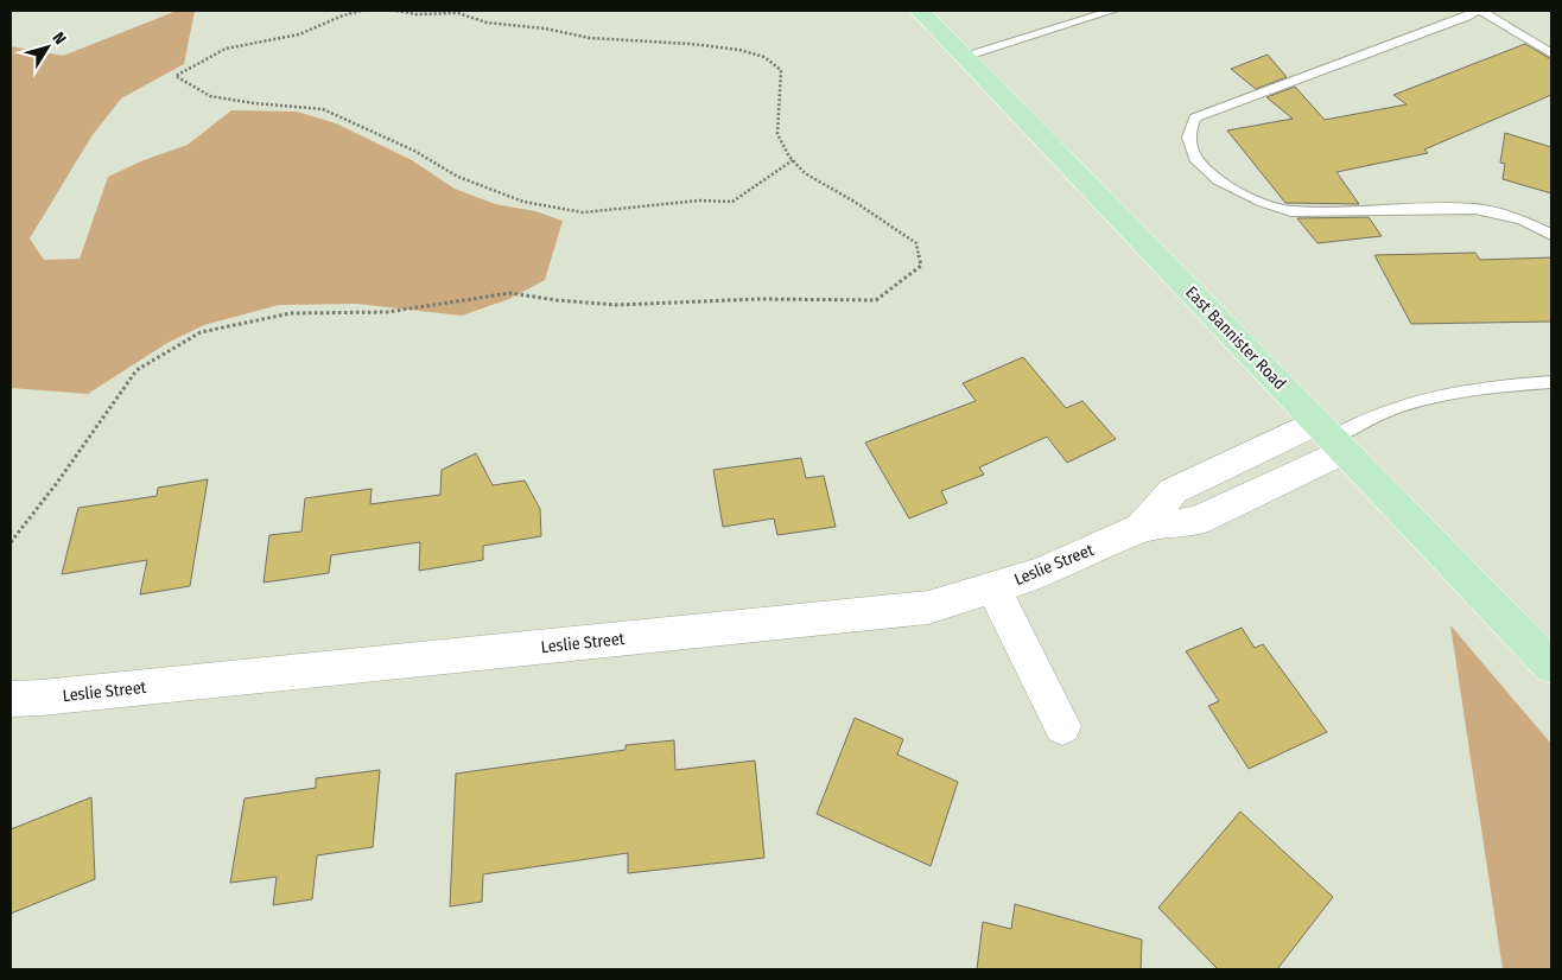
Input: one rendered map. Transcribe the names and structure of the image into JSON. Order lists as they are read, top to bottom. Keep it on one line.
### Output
{"streets":{"main road":["East Bannister Road"],"street":["Leslie Street"]},"crossings":[["East Bannister Road","Leslie Street"]],"north":"top right"}
